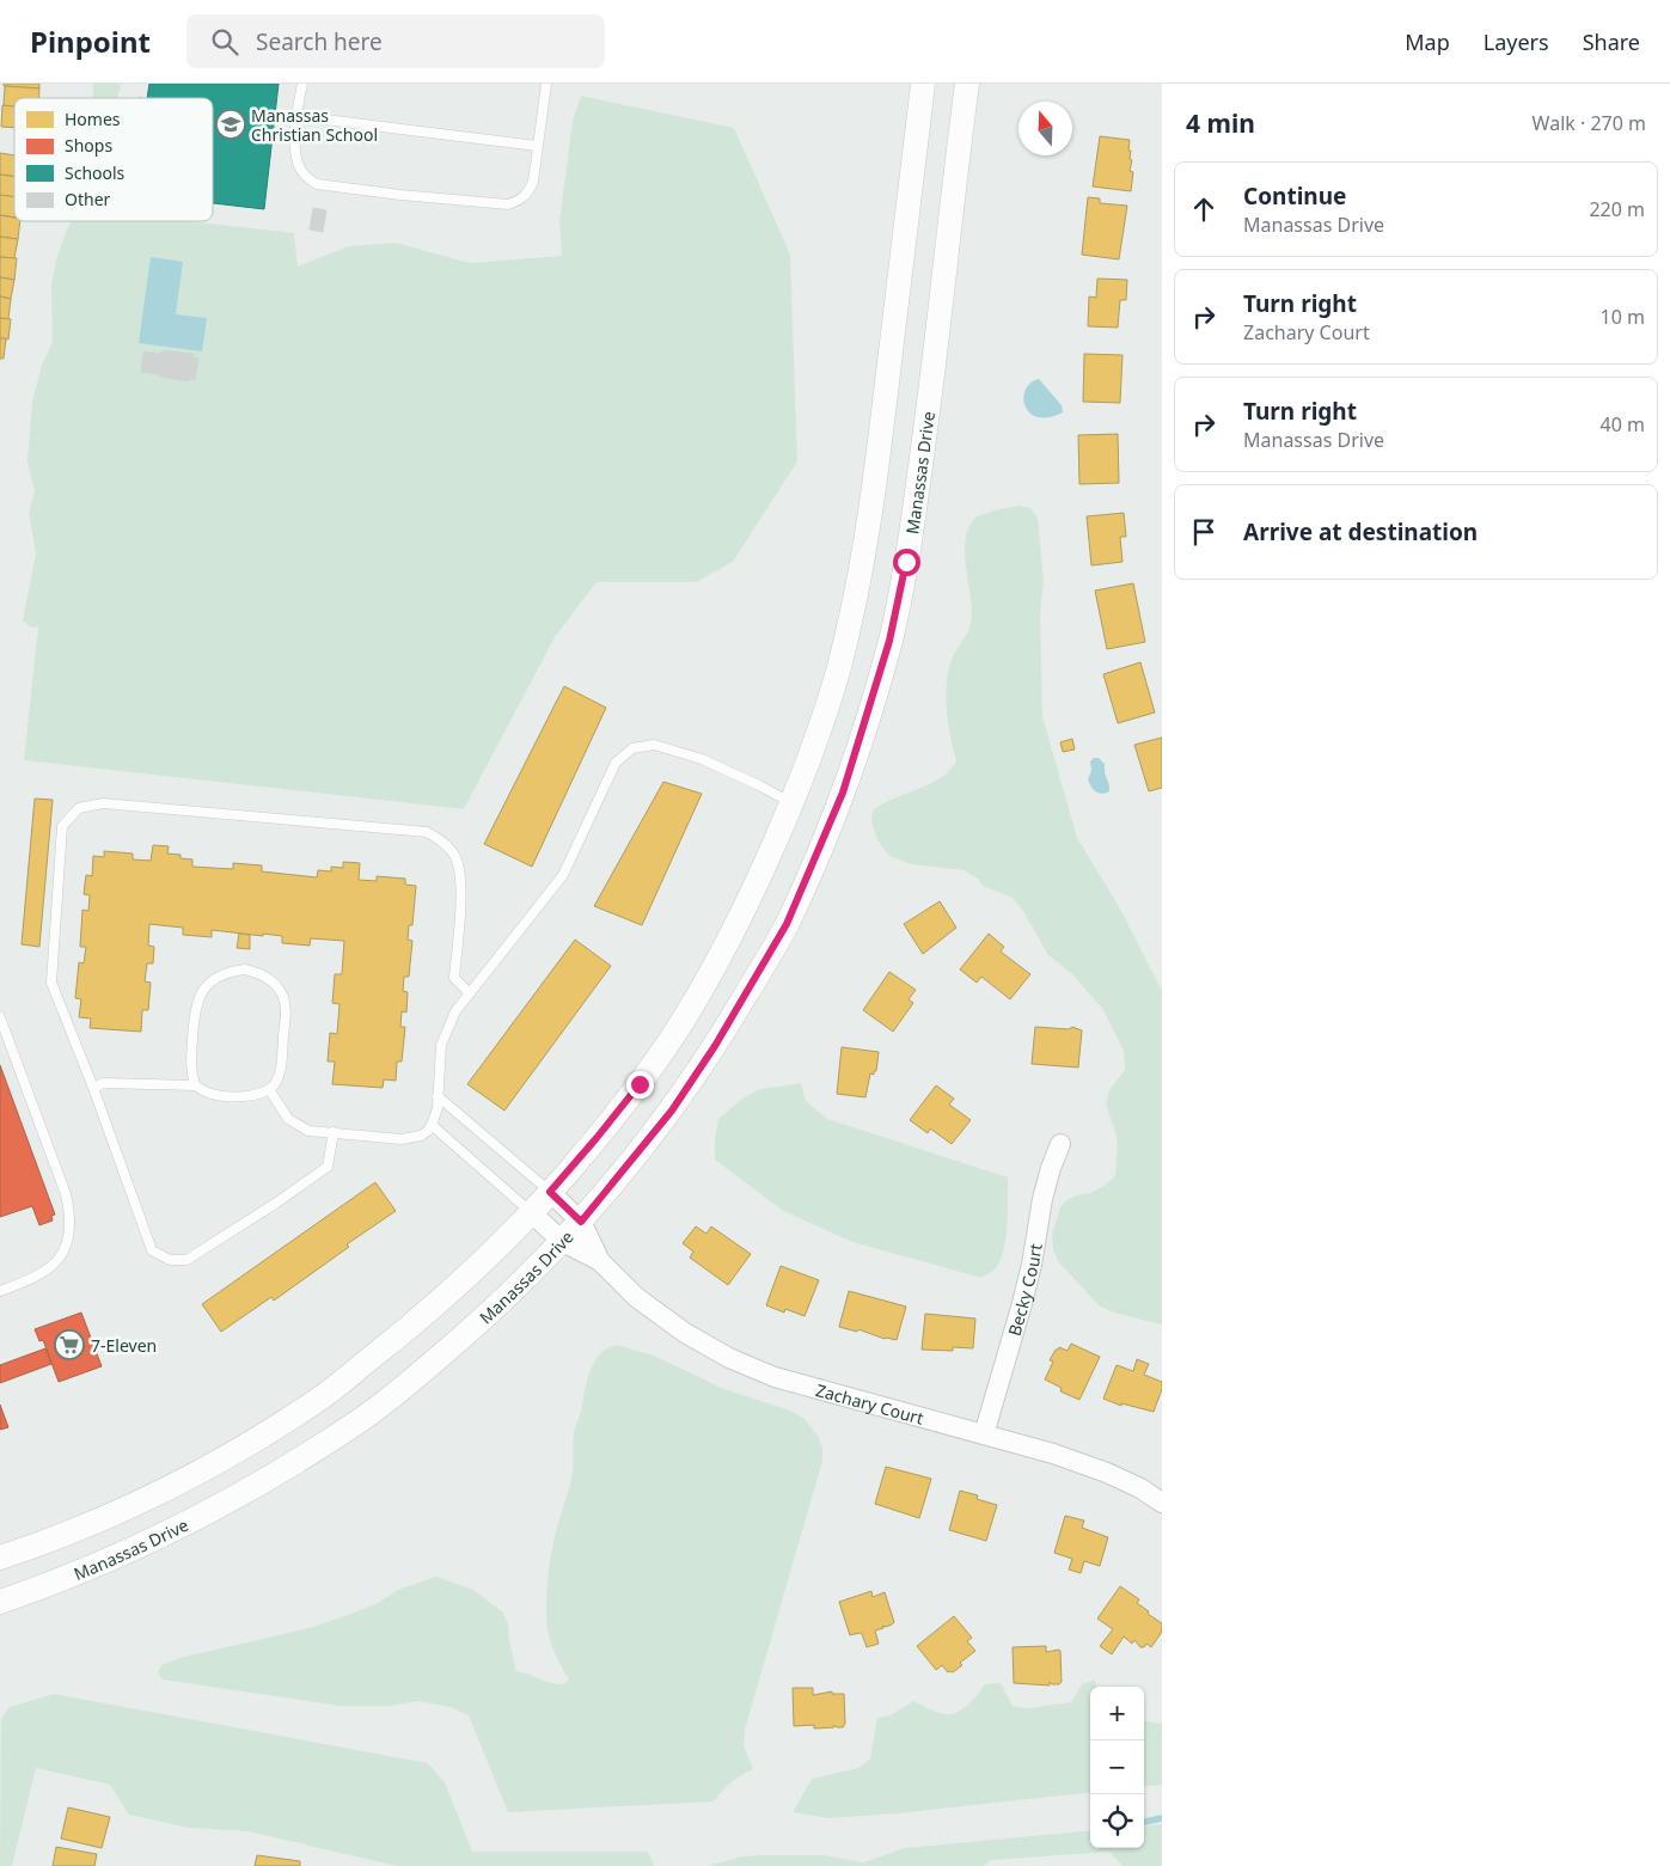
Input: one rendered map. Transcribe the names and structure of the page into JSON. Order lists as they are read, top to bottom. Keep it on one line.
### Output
{"streets":{"street":["Manassas Drive","Becky Court","Zachary Court"]},"crossings":[["Manassas Drive","Zachary Court"],["Becky Court","Zachary Court"]],"places":{"school or university":["Manassas Christian School"],"supermarket":["7-Eleven"]},"legend":["Homes","Shops","Schools","Other"],"north":"top","page":{"header":"Pinpoint","search":"Search here","nav":["Map","Layers","Share"],"heading":["4 min","Walk · 270 m"],"list":[["Continue","Manassas Drive","220 m"],["Turn right","Zachary Court","10 m"],["Turn right","Manassas Drive","40 m"],"Arrive at destination"],"map_buttons":["+","−"]}}
